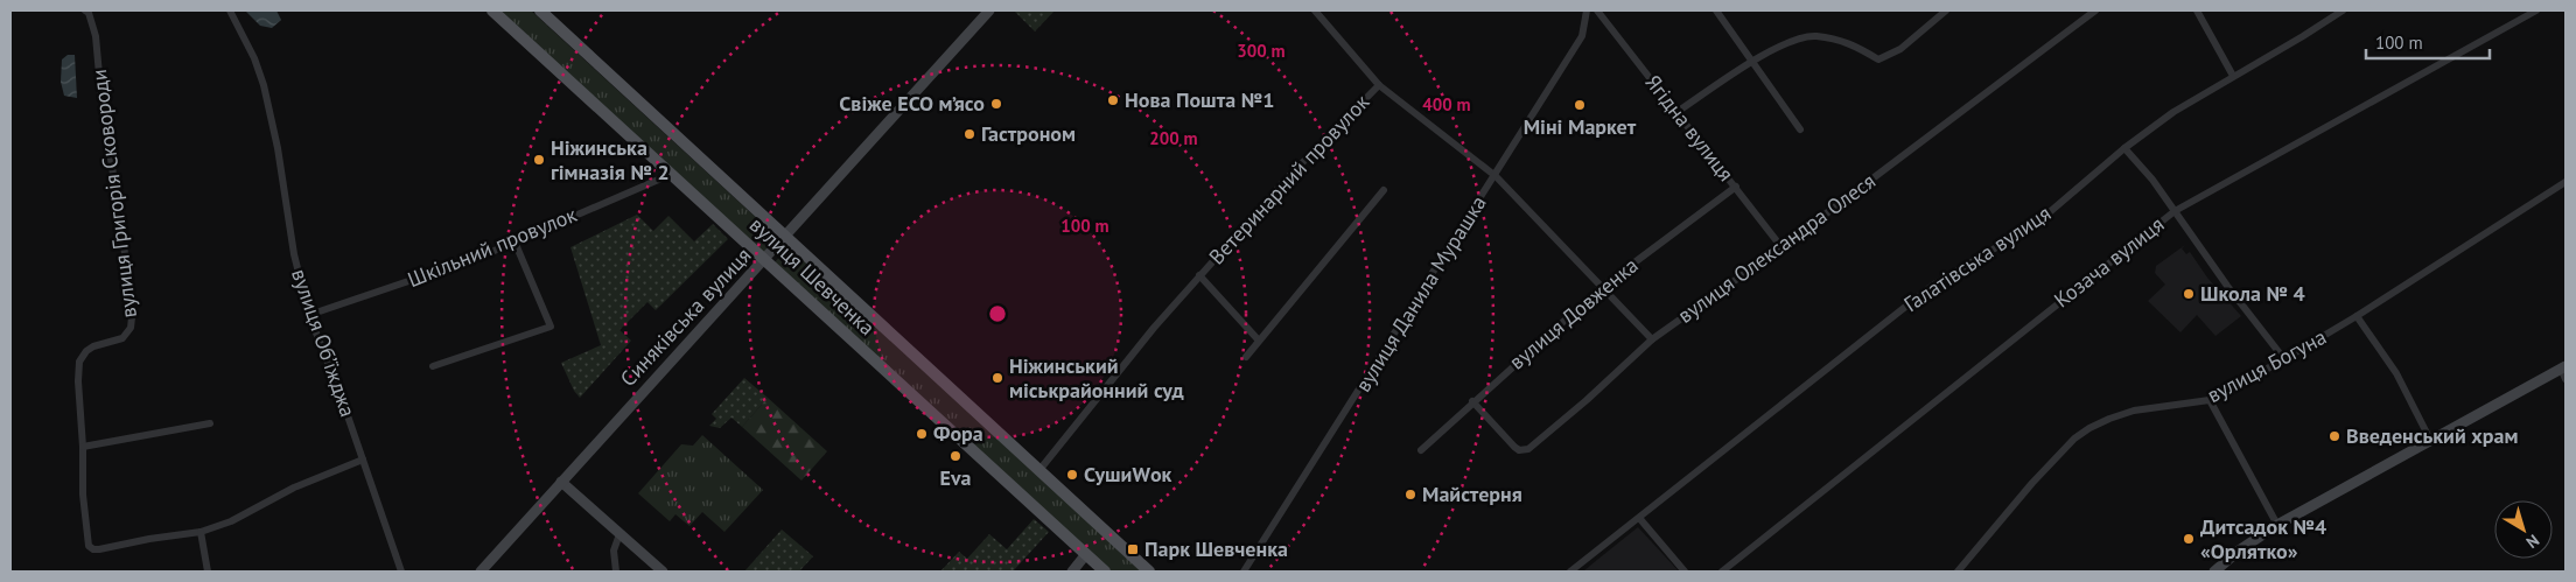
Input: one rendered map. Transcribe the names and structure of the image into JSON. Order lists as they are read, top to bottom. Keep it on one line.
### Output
{"streets":{"main road":["вулиця Шевченка"],"street":["Ягідна вулиця","Ветеринарний провулок","вулиця Григорія Сковороди","Шкільний провулок","вулиця Олександра Олеся","Галатівська вулиця","Козача вулиця","вулиця Данила Мурашка","вулиця Довженка","Синяківська вулиця","вулиця Обʼїжджа","вулиця Богуна"]},"crossings":[["Ягідна вулиця","вулиця Олександра Олеся"],["Ягідна вулиця","вулиця Довженка"],["Ветеринарний провулок","вулиця Шевченка"],["вулиця Григорія Сковороди","вулиця Обʼїжджа"],["Шкільний провулок","вулиця Шевченка"],["Шкільний провулок","вулиця Обʼїжджа"],["вулиця Олександра Олеся","вулиця Довженка"],["вулиця Шевченка","Синяківська вулиця"]],"places":{"other":["Нова Пошта №1","Свіже ECO м’ясо","Міні Маркет","Гастроном","Ніжинська гімназія № 2","Школа № 4","Ніжинський міськрайонний суд","Фора","Введенський храм","Eva","СушиWок","Майстерня","Дитсадок №4 «Орлятко»"],"transit":["Парк Шевченка"]},"scale_bar":"100 m","north":"bottom right","rings":["300 m","400 m","200 m","100 m"]}
